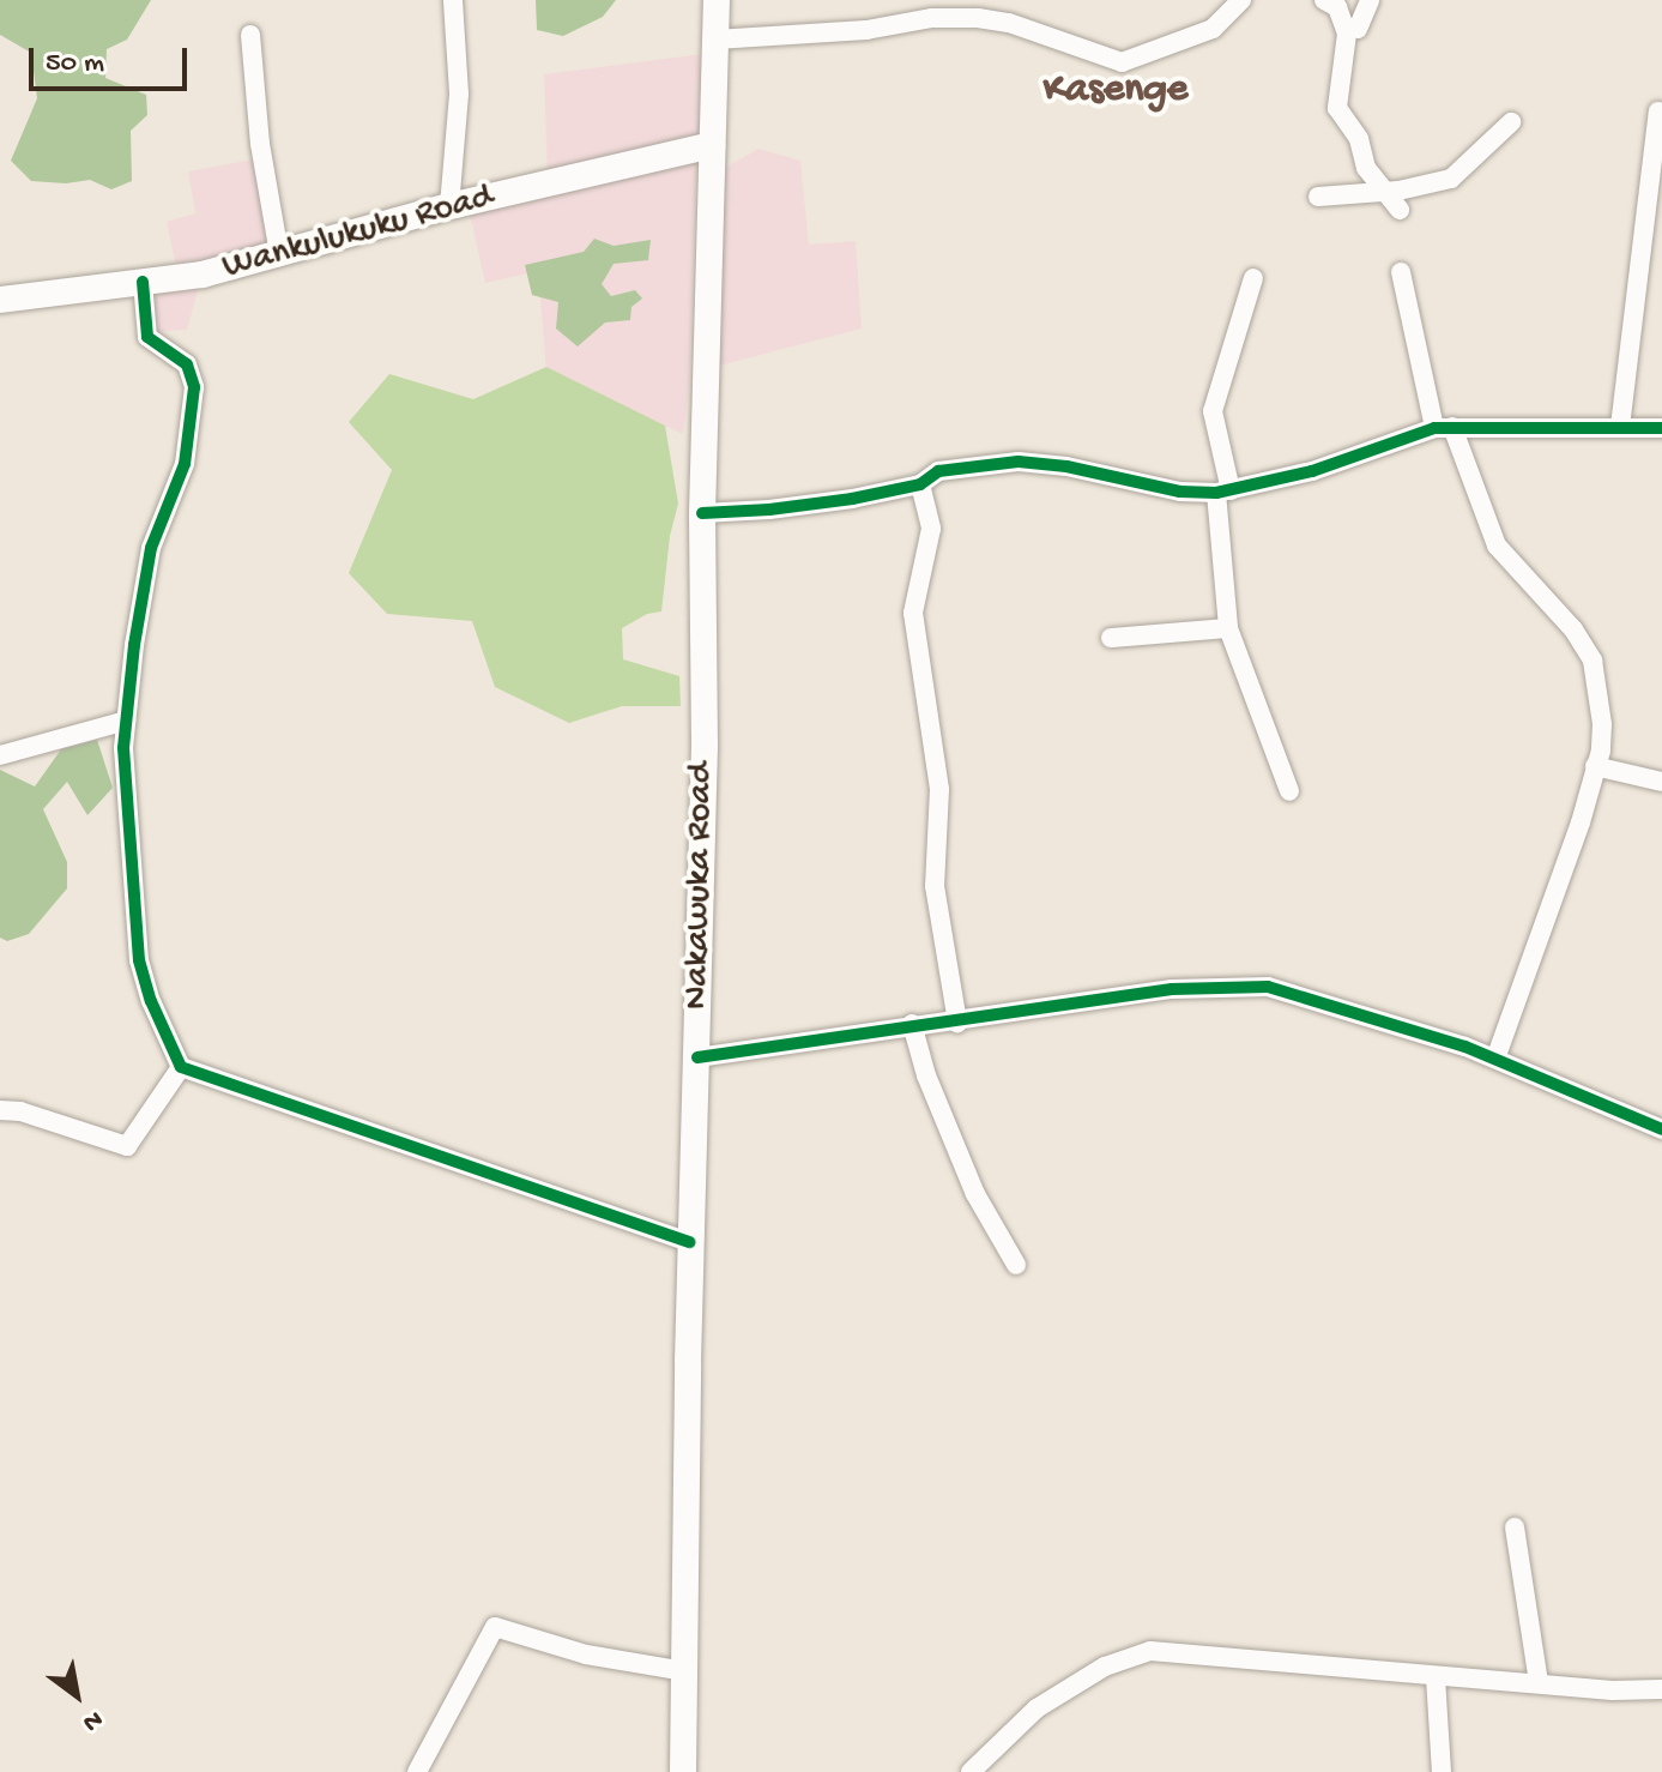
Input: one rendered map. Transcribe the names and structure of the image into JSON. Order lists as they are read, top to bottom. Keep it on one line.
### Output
{"streets":{"main road":["Wankulukuku Road","Nakawuka Road"]},"crossings":[["Wankulukuku Road","Nakawuka Road"]],"districts":["Kasenge"],"scale_bar":"50 m","north":"bottom right"}
